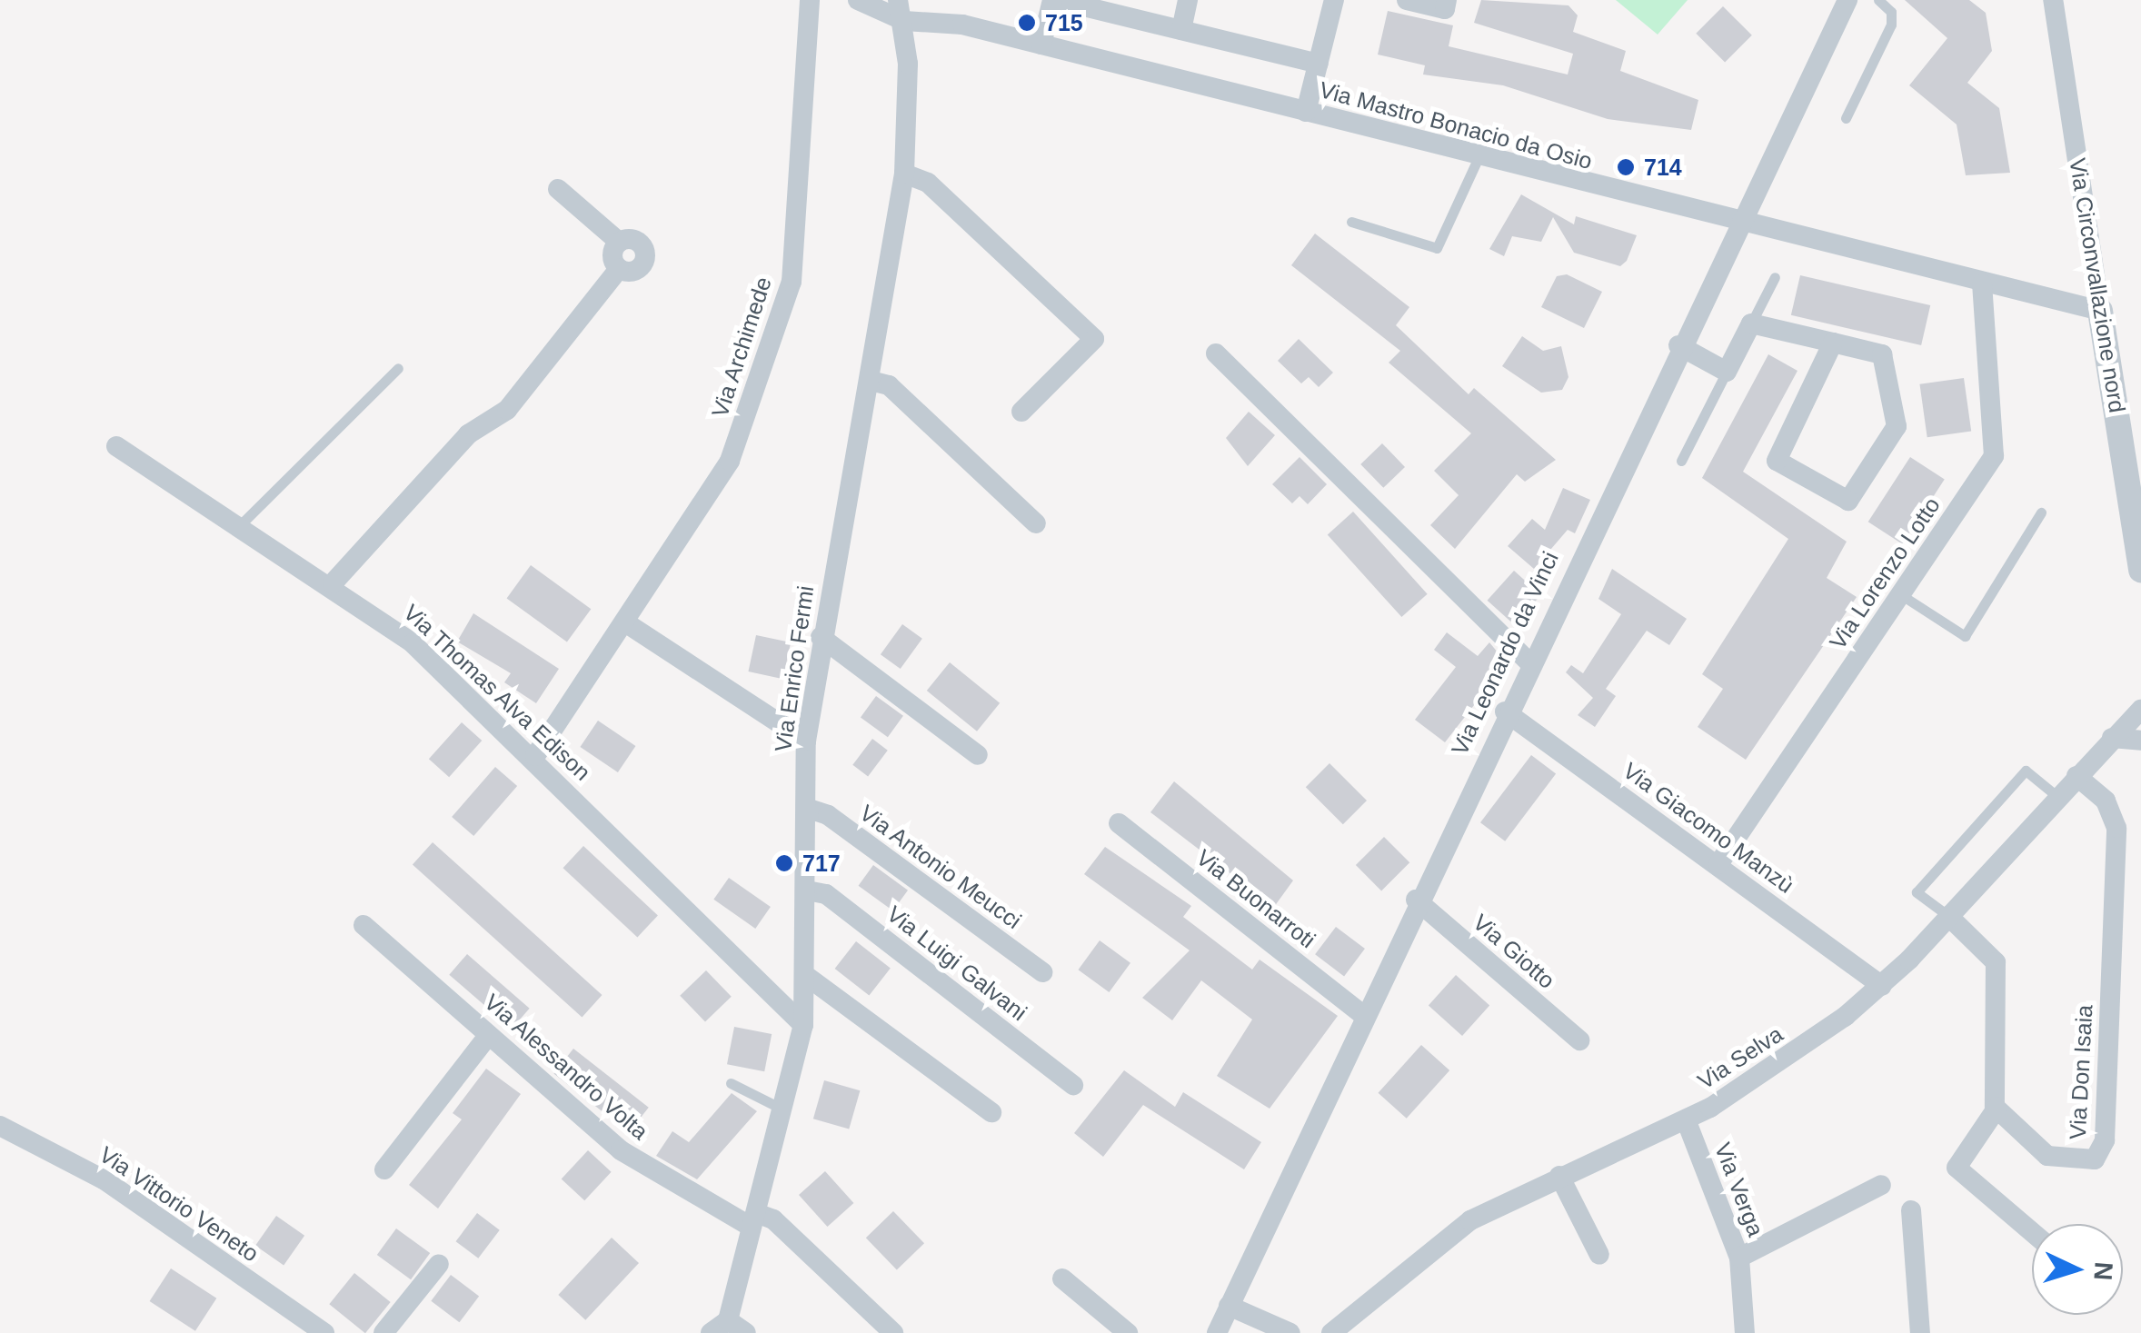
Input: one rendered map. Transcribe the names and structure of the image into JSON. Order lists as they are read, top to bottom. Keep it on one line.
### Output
{"streets":{"street":["Via Mastro Bonacio da Osio","Via Circonvallazione nord","Via Archimede","Via Lorenzo Lotto","Via Leonardo da Vinci","Via Enrico Fermi","Via Thomas Alva Edison","Via Giacomo Manzù","Via Antonio Meucci","Via Buonarroti","Via Giotto","Via Luigi Galvani","Via Selva","Via Alessandro Volta","Via Don Isaia","Via Verga","Via Vittorio Veneto"]},"crossings":[["Via Mastro Bonacio da Osio","Via Circonvallazione nord"],["Via Mastro Bonacio da Osio","Via Lorenzo Lotto"],["Via Mastro Bonacio da Osio","Via Leonardo da Vinci"],["Via Mastro Bonacio da Osio","Via Enrico Fermi"],["Via Archimede","Via Thomas Alva Edison"],["Via Lorenzo Lotto","Via Giacomo Manzù"],["Via Leonardo da Vinci","Via Giacomo Manzù"],["Via Leonardo da Vinci","Via Buonarroti"],["Via Leonardo da Vinci","Via Giotto"],["Via Enrico Fermi","Via Thomas Alva Edison"],["Via Enrico Fermi","Via Antonio Meucci"],["Via Enrico Fermi","Via Luigi Galvani"],["Via Enrico Fermi","Via Alessandro Volta"],["Via Giacomo Manzù","Via Selva"],["Via Selva","Via Don Isaia"],["Via Selva","Via Verga"]],"places":["715","714","717"],"north":"right"}
